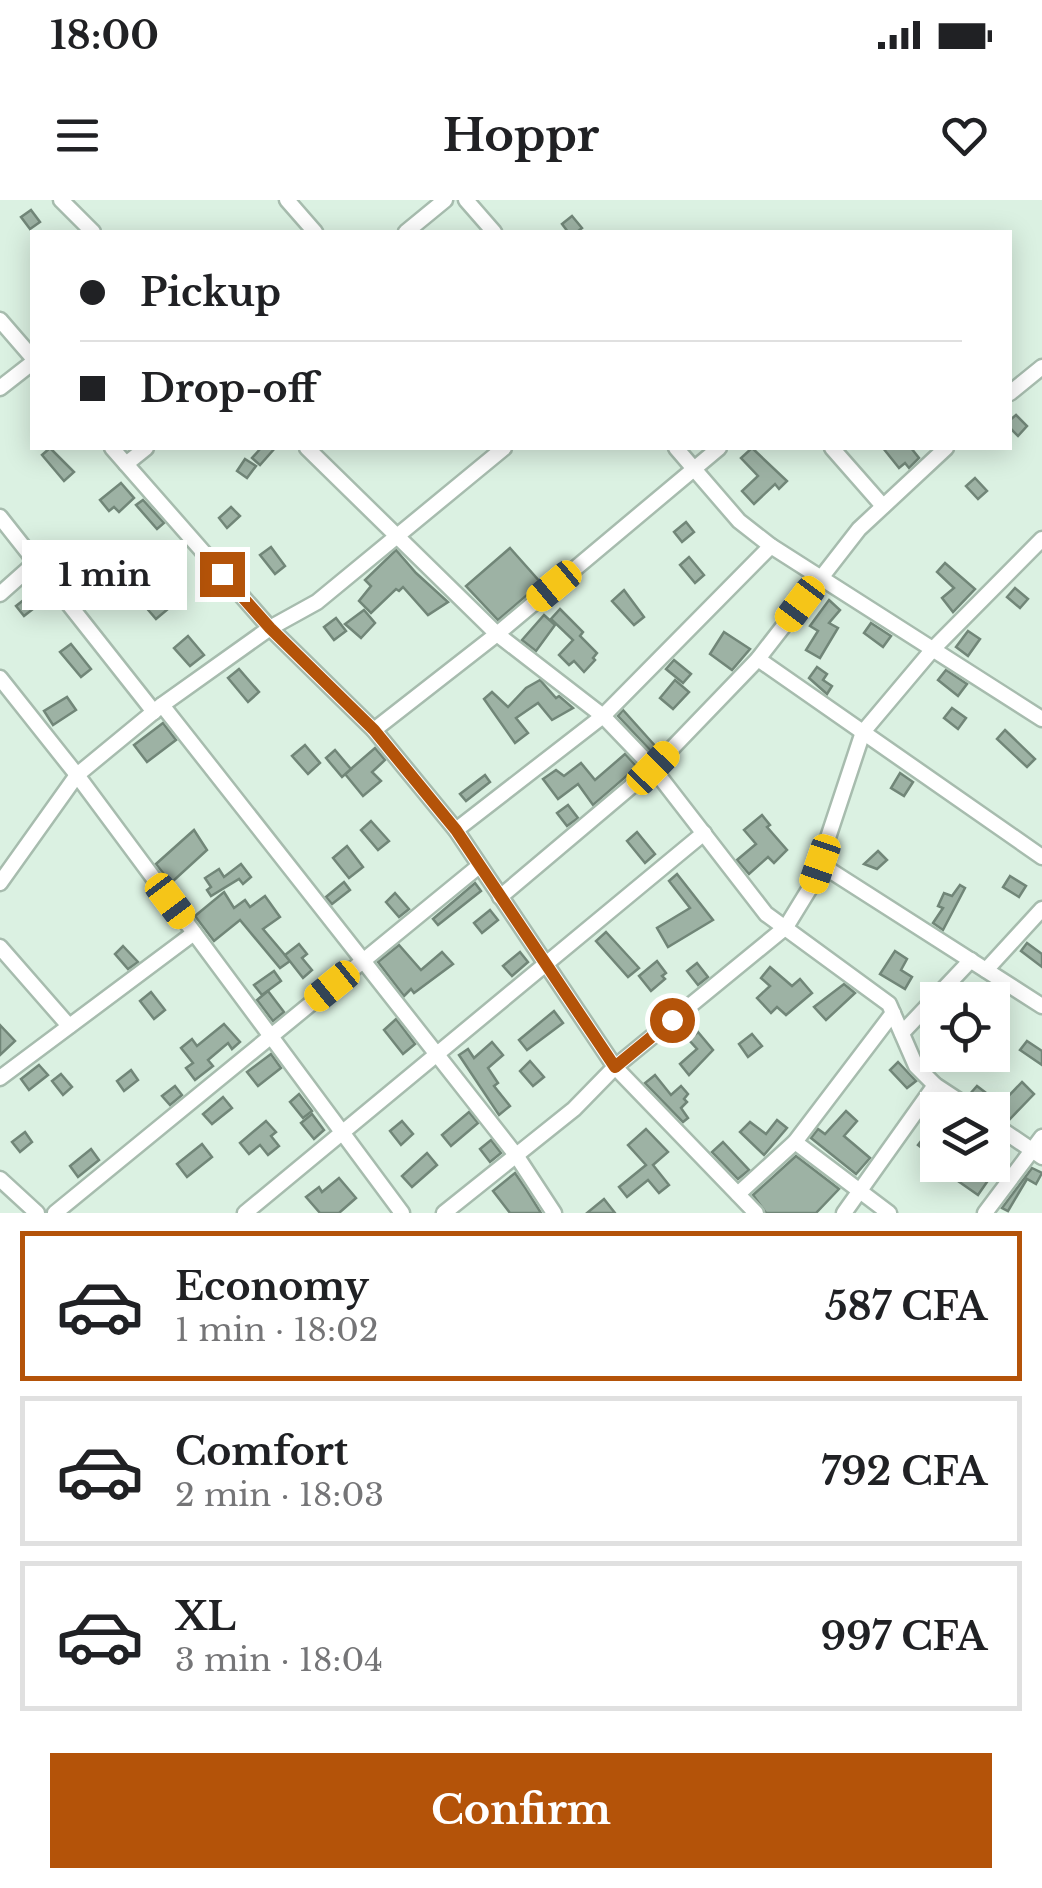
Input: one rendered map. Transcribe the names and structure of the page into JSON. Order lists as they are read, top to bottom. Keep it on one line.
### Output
{"page":{"status":"18:00","header":"Hoppr","banner":["Pickup","Drop-off"],"bubble":"1 min","list":[{"name":"Economy","note":"1 min · 18:02","value":"587 CFA"},{"name":"Comfort","note":"2 min · 18:03","value":"792 CFA"},{"name":"XL","note":"3 min · 18:04","value":"997 CFA"}],"buttons":"Confirm"}}
